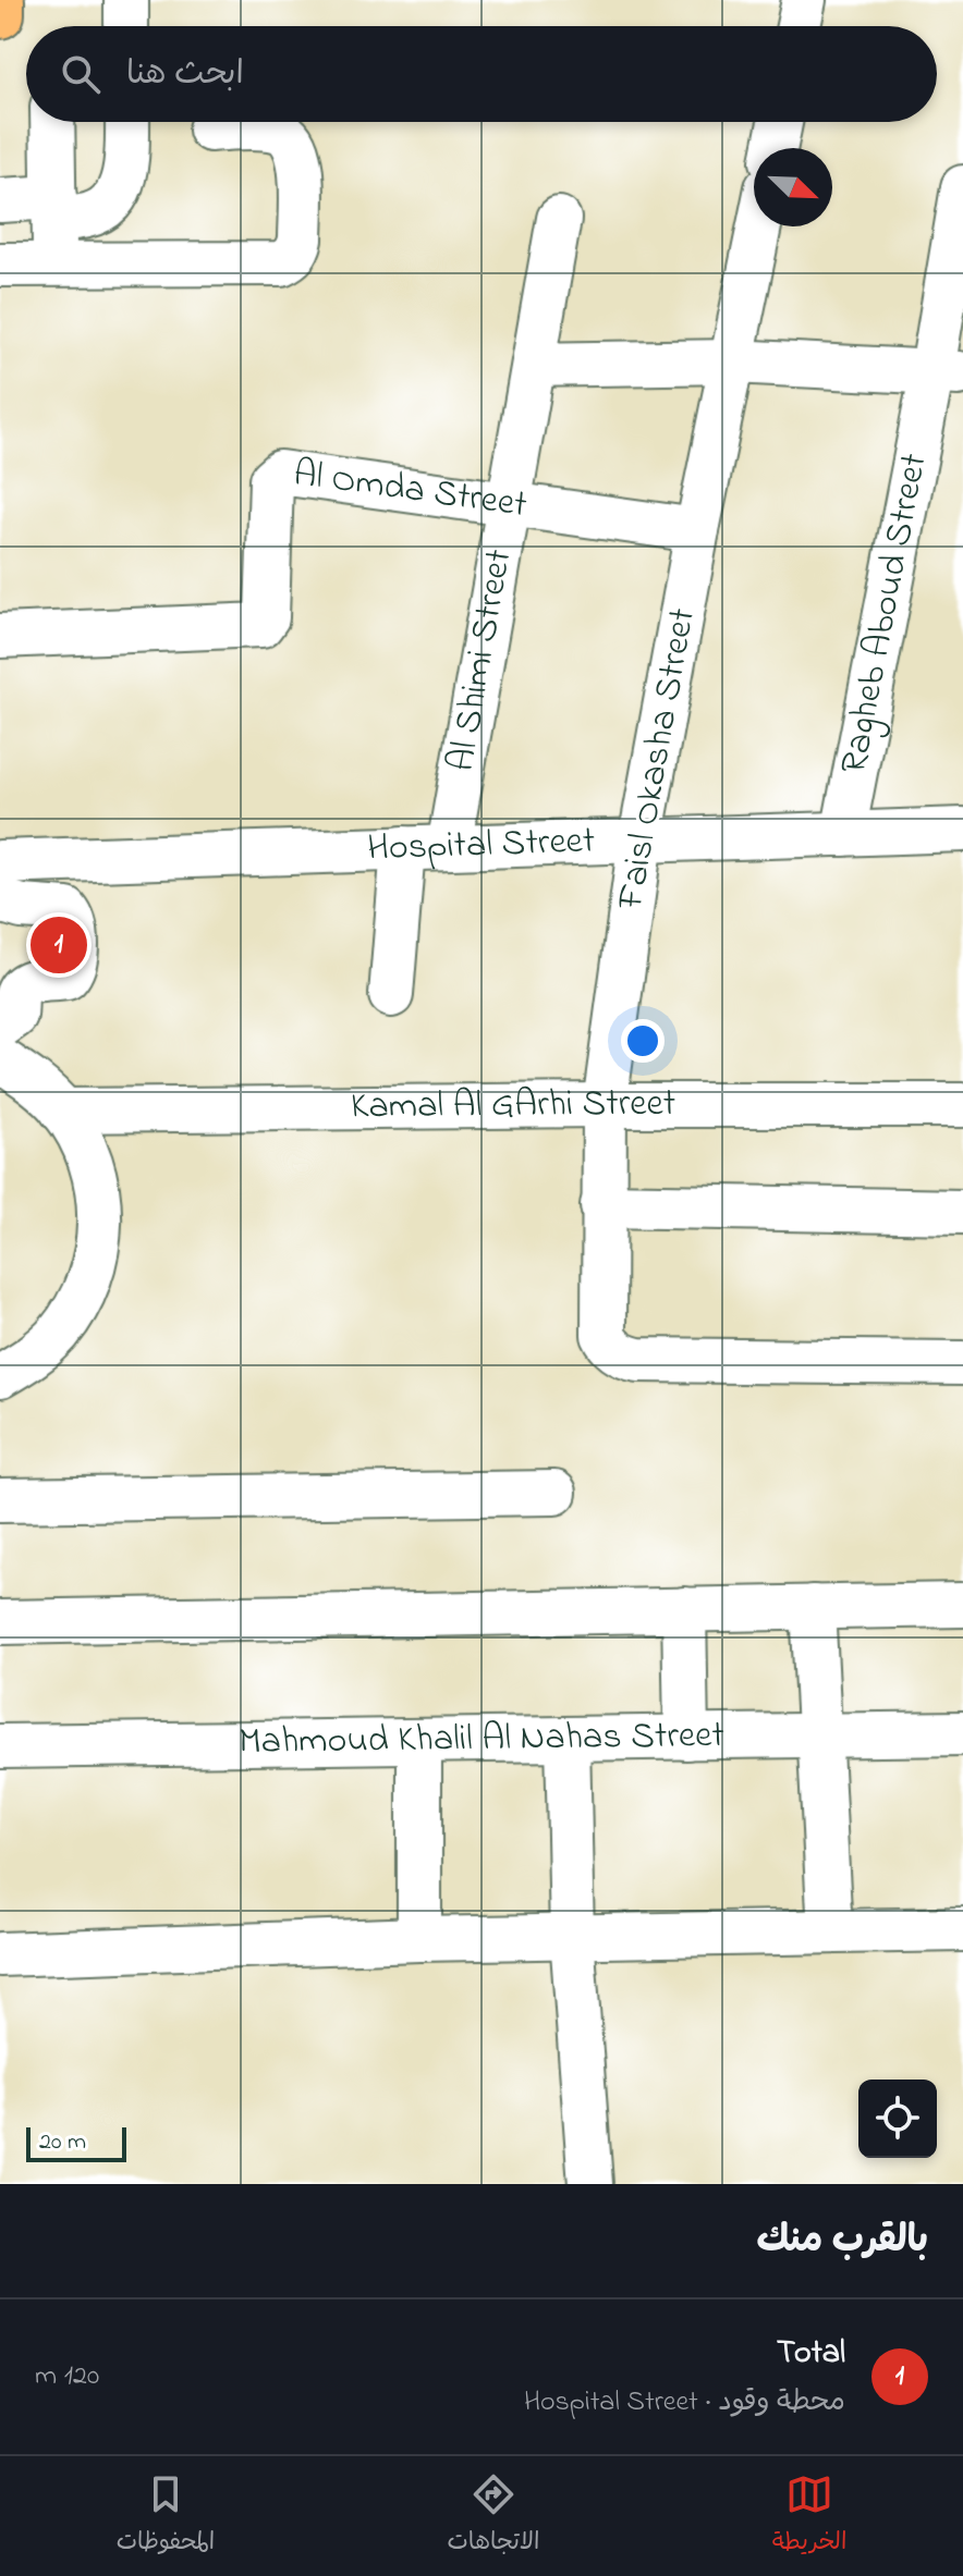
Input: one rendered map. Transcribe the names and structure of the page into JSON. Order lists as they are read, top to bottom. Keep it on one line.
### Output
{"streets":{"street":["Al Omda Street","Ragheb Aboud Street","Al Shimi Street","Faisl Okasha Street","Hospital Street","Kamal Al GArhi Street","Mahmoud Khalil Al Nahas Street"]},"crossings":[["Al Omda Street","Al Shimi Street"],["Al Omda Street","Faisl Okasha Street"],["Ragheb Aboud Street","Hospital Street"],["Al Shimi Street","Hospital Street"],["Faisl Okasha Street","Hospital Street"],["Faisl Okasha Street","Kamal Al GArhi Street"]],"scale_bar":"20 m","north":"bottom right","page":{"search":"ابحث هنا","pins":"1","scale":"20 m","heading":"بالقرب منك","list":[{"mark":"1","name":"Total","note":"محطة وقود · Hospital Street","value":"120 m"}],"nav":["الخريطة","الاتجاهات","المحفوظات"]}}
